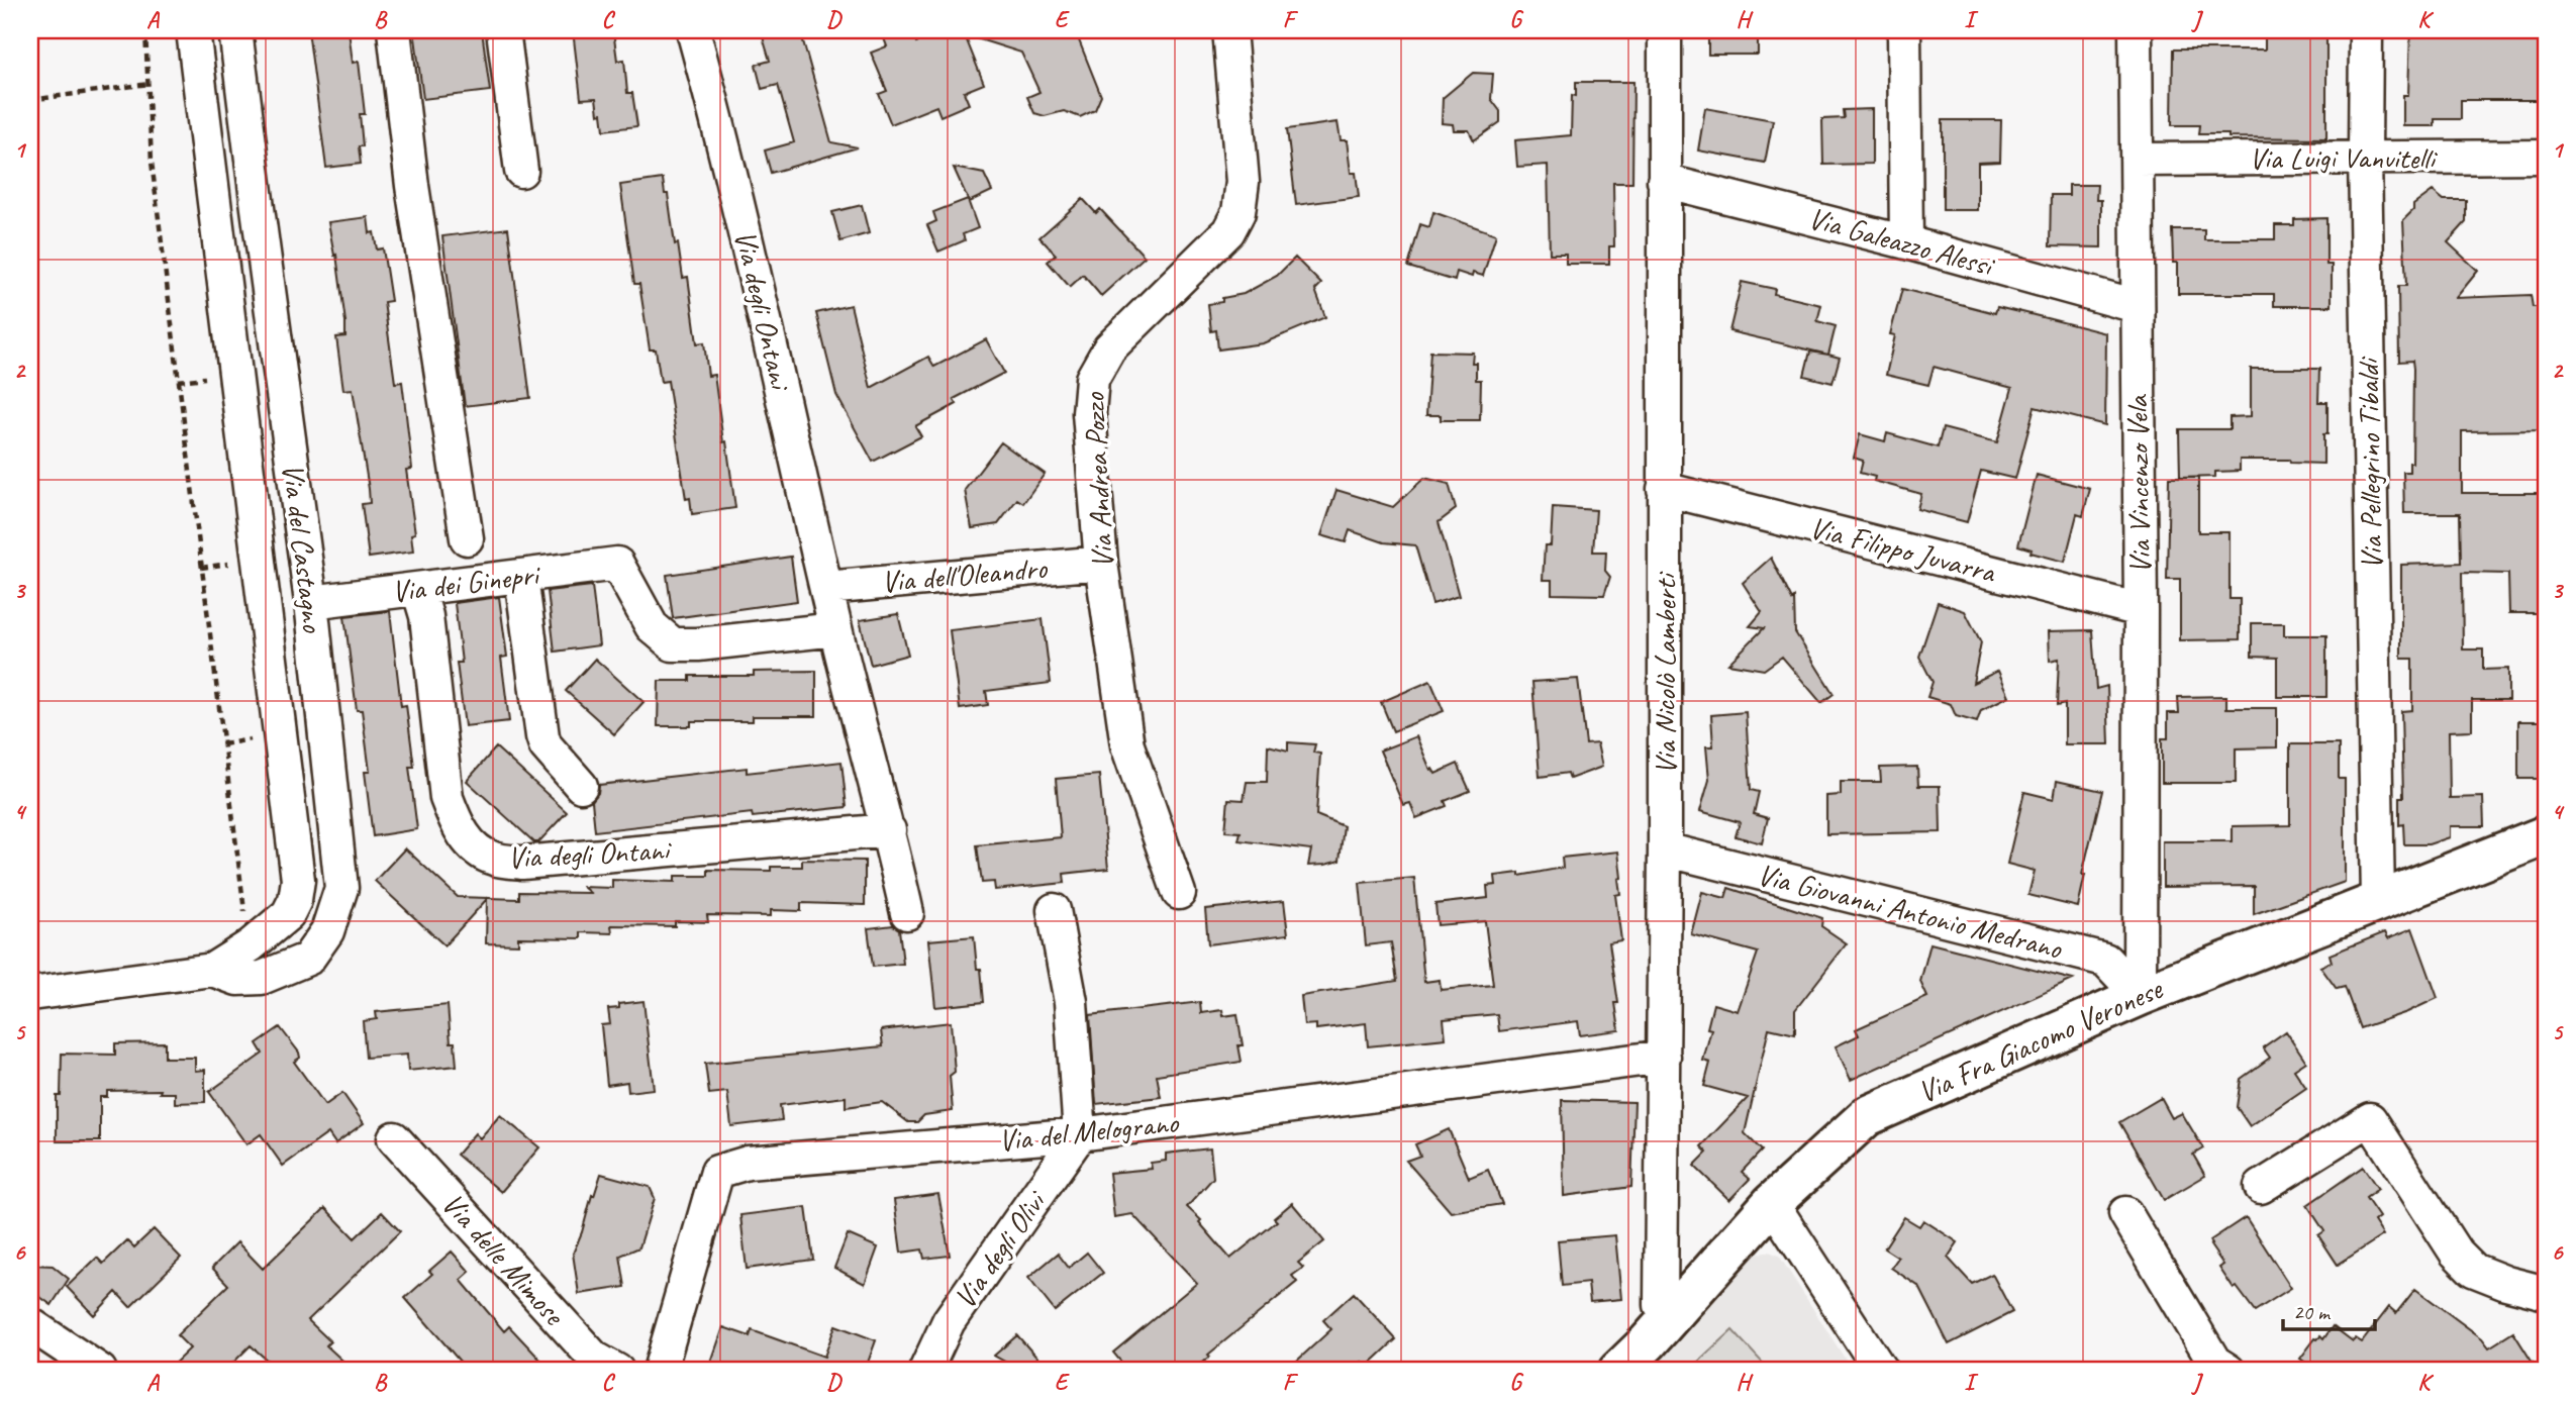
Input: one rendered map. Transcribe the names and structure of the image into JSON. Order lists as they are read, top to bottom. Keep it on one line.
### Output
{"streets":{"street":["Via Luigi Vanvitelli","Via Galeazzo Alessi","Via degli Ontani","Via Pellegrino Tibaldi","Via Andrea Pozzo","Via Vincenzo Vela","Via del Castagno","Via Filippo Juvarra","Via dell'Oleandro","Via dei Ginepri","Via Nicolò Lamberti","Via Giovanni Antonio Medrano","Via Fra Giacomo Veronese","Via del Melograno","Via degli Olivi","Via delle Mimose"]},"crossings":[["Via Luigi Vanvitelli","Via Pellegrino Tibaldi"],["Via Luigi Vanvitelli","Via Vincenzo Vela"],["Via Galeazzo Alessi","Via Vincenzo Vela"],["Via Galeazzo Alessi","Via Nicolò Lamberti"],["Via degli Ontani","Via dell'Oleandro"],["Via degli Ontani","Via dei Ginepri"],["Via Pellegrino Tibaldi","Via Fra Giacomo Veronese"],["Via Andrea Pozzo","Via dell'Oleandro"],["Via Vincenzo Vela","Via Filippo Juvarra"],["Via Vincenzo Vela","Via Fra Giacomo Veronese"],["Via del Castagno","Via dei Ginepri"],["Via Filippo Juvarra","Via Nicolò Lamberti"],["Via Nicolò Lamberti","Via Giovanni Antonio Medrano"],["Via Nicolò Lamberti","Via Fra Giacomo Veronese"],["Via Nicolò Lamberti","Via del Melograno"],["Via del Melograno","Via degli Olivi"]],"scale_bar":"20 m","grid":{"columns":["A","B","C","D","E","F","G","H","I","J","K"],"rows":["1","2","3","4","5","6"]}}
